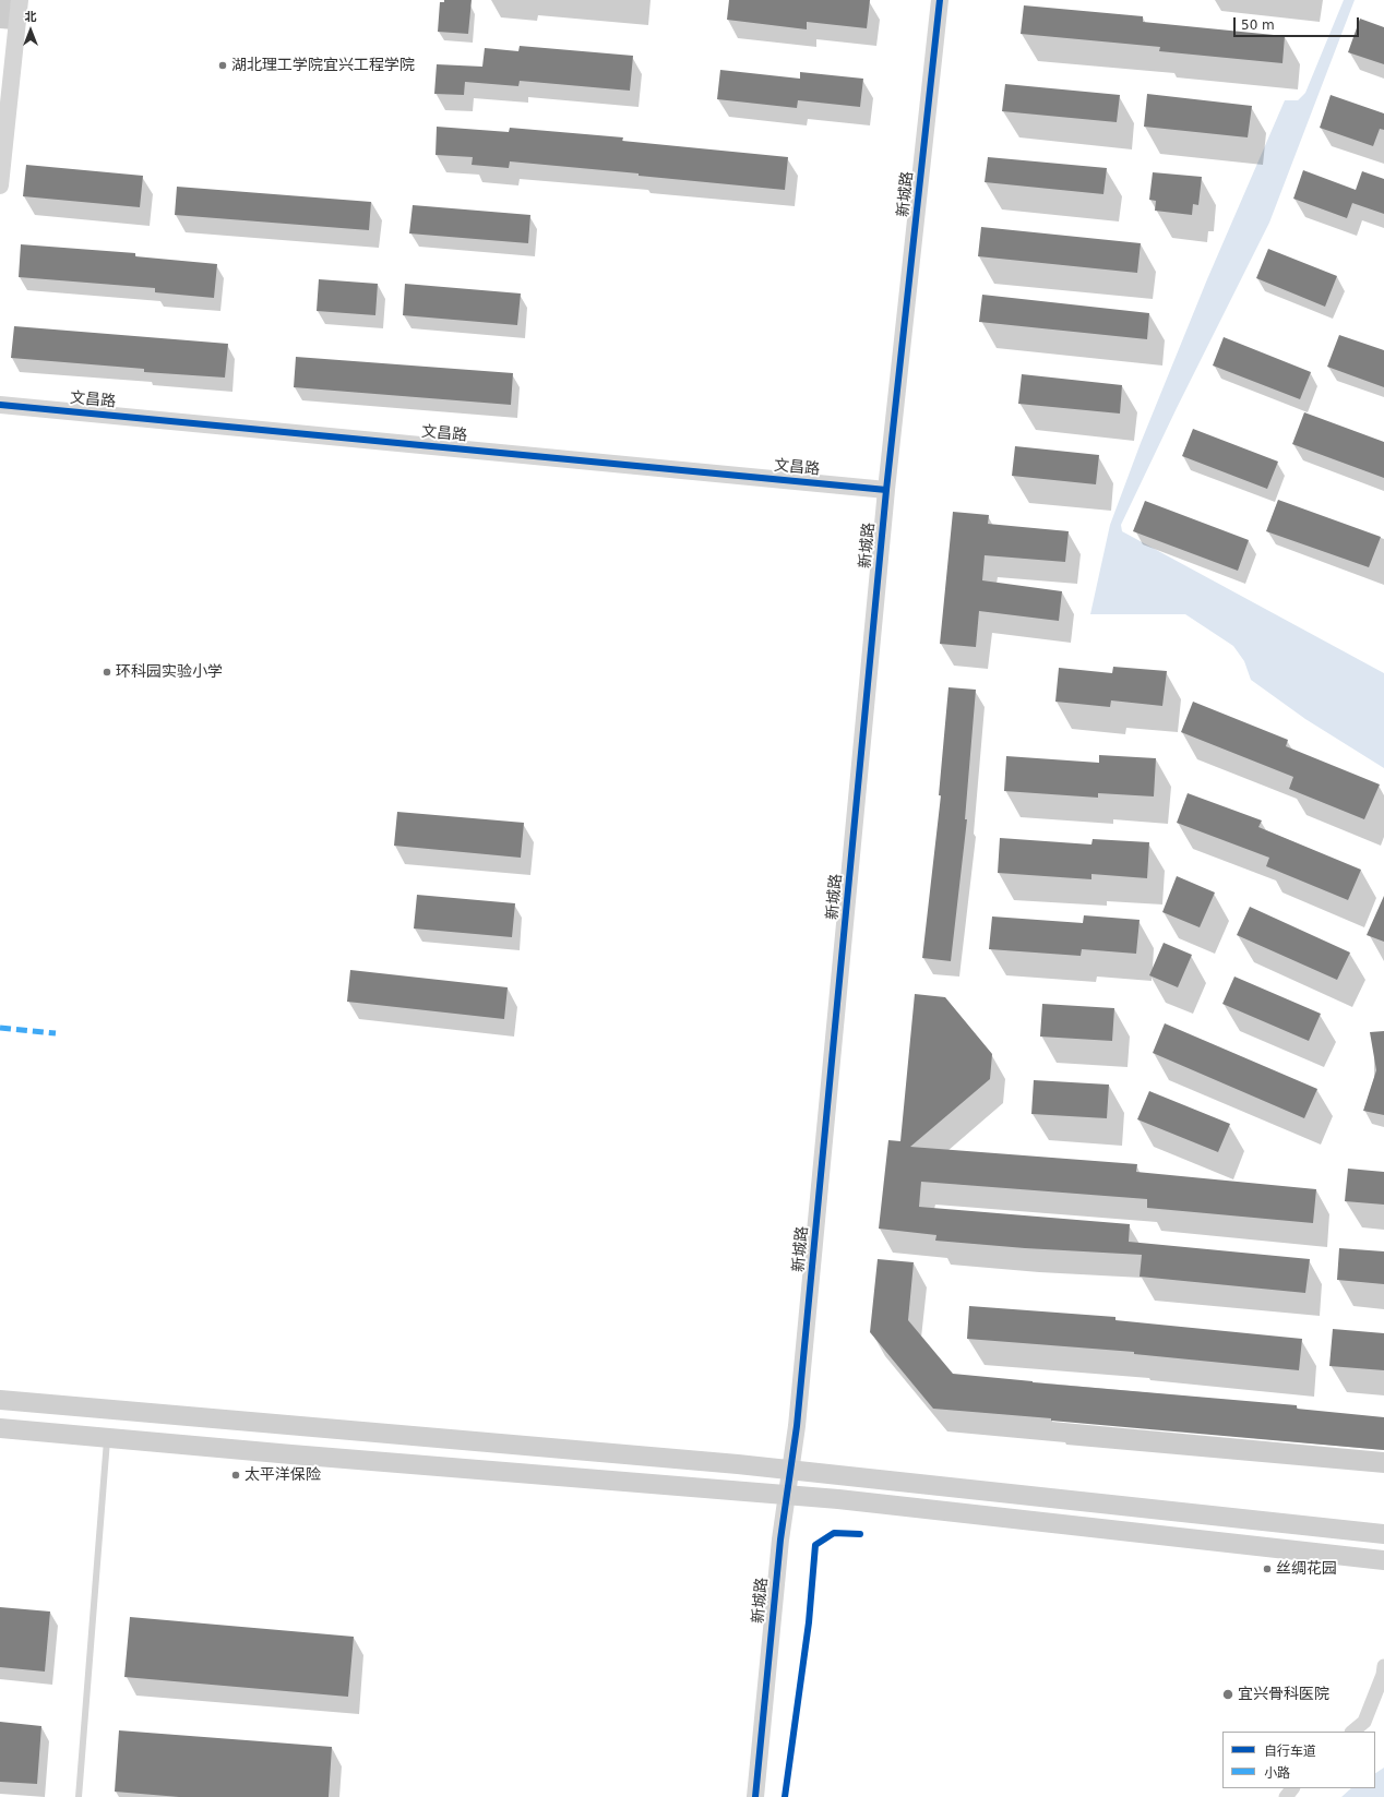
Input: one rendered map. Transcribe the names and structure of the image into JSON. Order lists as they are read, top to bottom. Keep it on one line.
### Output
{"streets":{"street":["新城路","文昌路"]},"crossings":[["新城路","文昌路"]],"places":["湖北理工学院宜兴工程学院","环科园实验小学","太平洋保险","丝绸花园","宜兴骨科医院"],"legend":["自行车道","小路"],"scale_bar":"50 m","north":"top"}
